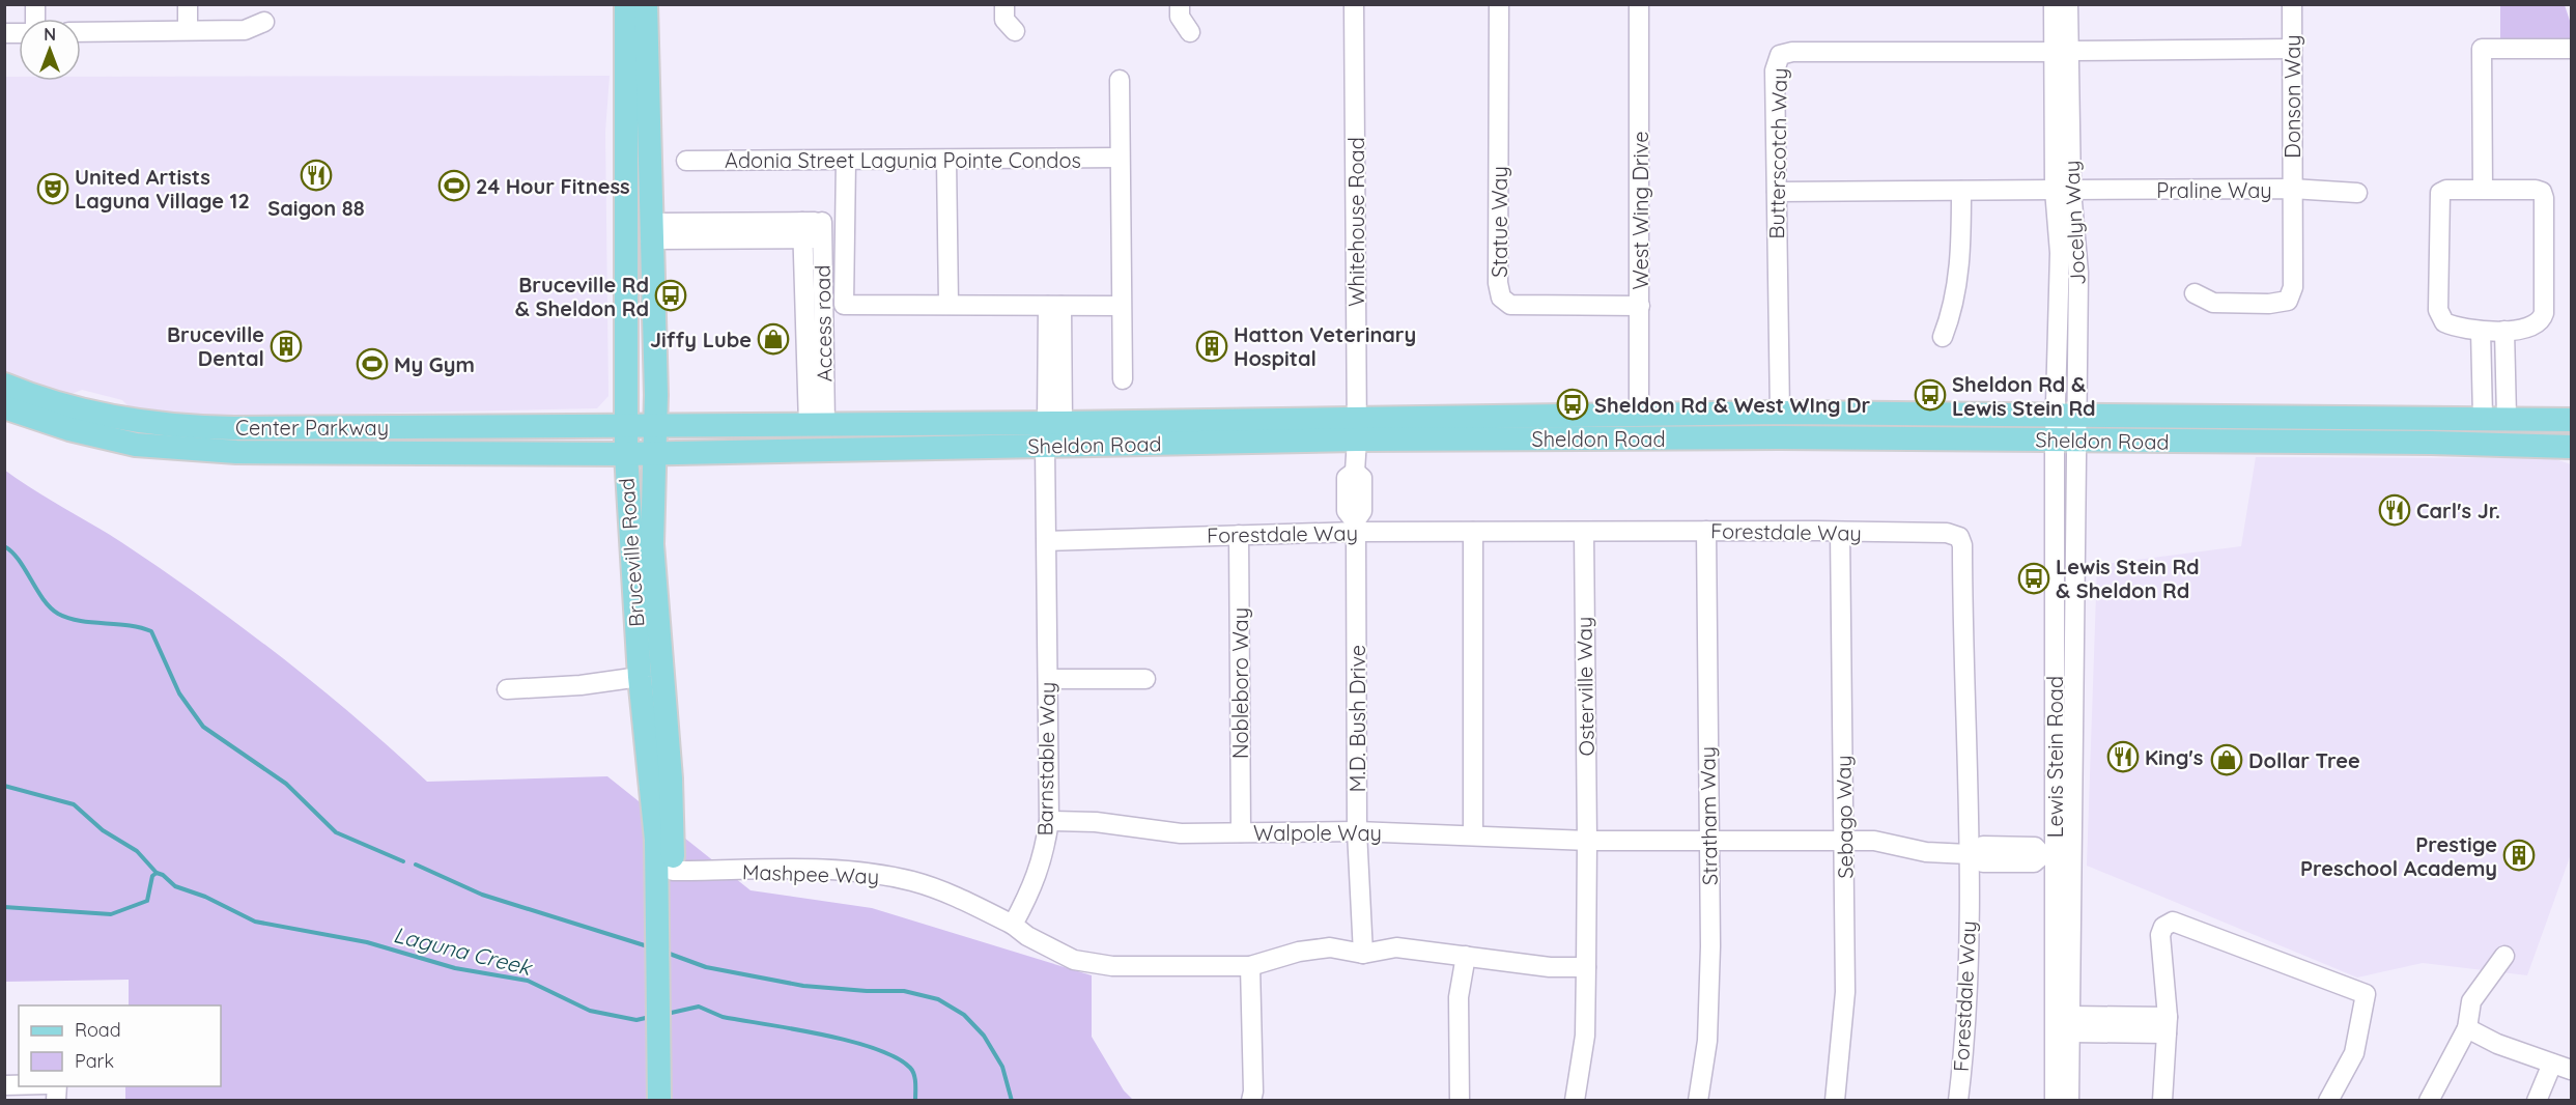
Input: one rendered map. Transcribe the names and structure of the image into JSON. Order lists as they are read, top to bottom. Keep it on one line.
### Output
{"streets":{"main road":["Center Parkway","Sheldon Road","Bruceville Road"],"street":["Donson Way","Butterscotch Way","Adonia Street Lagunia Pointe Condos","Praline Way","West Wing Drive","Whitehouse Road","Statue Way","Jocelyn Way","Access road","Forestdale Way","Nobleboro Way","Osterville Way","M.D. Bush Drive","Lewis Stein Road","Barnstable Way","Stratham Way","Sebago Way","Walpole Way","Mashpee Way"]},"crossings":[["Donson Way","Butterscotch Way"],["Donson Way","Praline Way"],["Butterscotch Way","Praline Way"],["Butterscotch Way","Jocelyn Way"],["Butterscotch Way","Sheldon Road"],["Praline Way","Jocelyn Way"],["West Wing Drive","Statue Way"],["West Wing Drive","Sheldon Road"],["Whitehouse Road","Sheldon Road"],["Whitehouse Road","M.D. Bush Drive"],["Jocelyn Way","Sheldon Road"],["Jocelyn Way","Lewis Stein Road"],["Access road","Sheldon Road"],["Center Parkway","Sheldon Road"],["Center Parkway","Bruceville Road"],["Sheldon Road","Bruceville Road"],["Sheldon Road","M.D. Bush Drive"],["Sheldon Road","Lewis Stein Road"],["Sheldon Road","Barnstable Way"],["Forestdale Way","Nobleboro Way"],["Forestdale Way","Osterville Way"],["Forestdale Way","M.D. Bush Drive"],["Forestdale Way","Barnstable Way"],["Forestdale Way","Stratham Way"],["Forestdale Way","Sebago Way"],["Forestdale Way","Walpole Way"],["Bruceville Road","Mashpee Way"],["Nobleboro Way","Walpole Way"],["Osterville Way","Walpole Way"],["M.D. Bush Drive","Walpole Way"],["Lewis Stein Road","Walpole Way"],["Barnstable Way","Walpole Way"],["Barnstable Way","Mashpee Way"],["Stratham Way","Walpole Way"],["Sebago Way","Walpole Way"]],"water":["Laguna Creek"],"places":{"restaurant":["Saigon 88","Carl's Jr.","King's"],"sports":["24 Hour Fitness","My Gym"],"theatre":["United Artists Laguna Village 12"],"bus stop":["Bruceville Rd & Sheldon Rd","Sheldon Rd & Lewis Stein Rd","Sheldon Rd & West WIng Dr","Lewis Stein Rd & Sheldon Rd"],"shop":["Jiffy Lube","Dollar Tree"],"building":["Bruceville Dental","Hatton Veterinary Hospital","Prestige Preschool Academy"]},"legend":["Road","Park"],"north":"top"}
